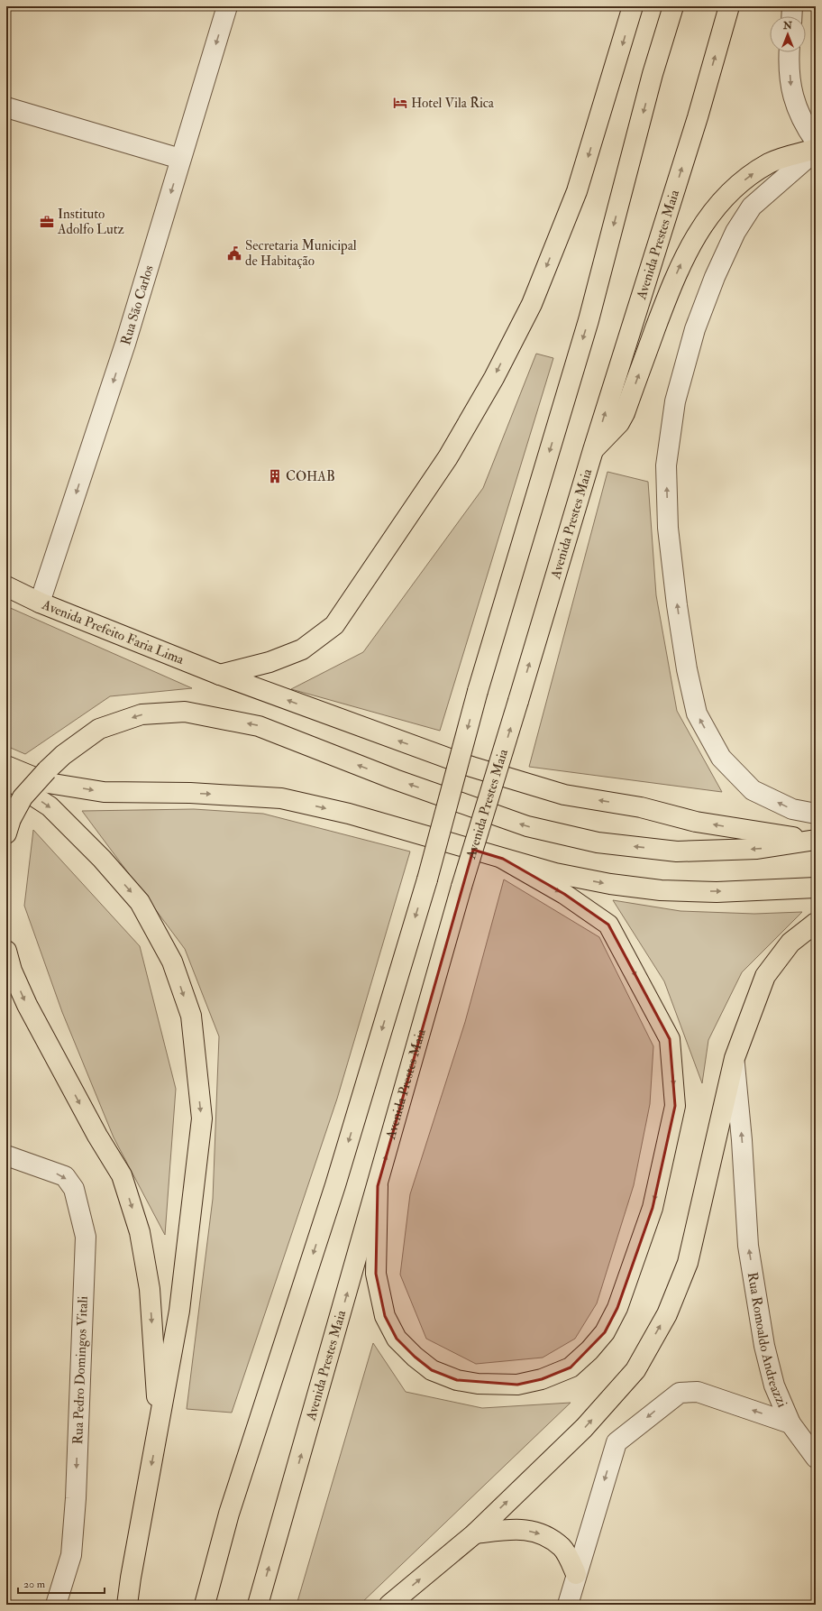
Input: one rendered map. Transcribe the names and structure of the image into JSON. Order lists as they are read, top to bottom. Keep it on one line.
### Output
{"streets":{"main road":["Avenida Prestes Maia","Avenida Prefeito Faria Lima"],"street":["Rua São Carlos","Rua Romoaldo Andreazzi","Rua Pedro Domingos Vitali"]},"crossings":[["Rua São Carlos","Avenida Prefeito Faria Lima"]],"one_way":["Rua São Carlos","Rua Pedro Domingos Vitali"],"places":{"hotel":["Hotel Vila Rica"],"office":["Instituto Adolfo Lutz"],"public building":["Secretaria Municipal de Habitação"],"building":["COHAB"]},"scale_bar":"20 m","north":"top"}
